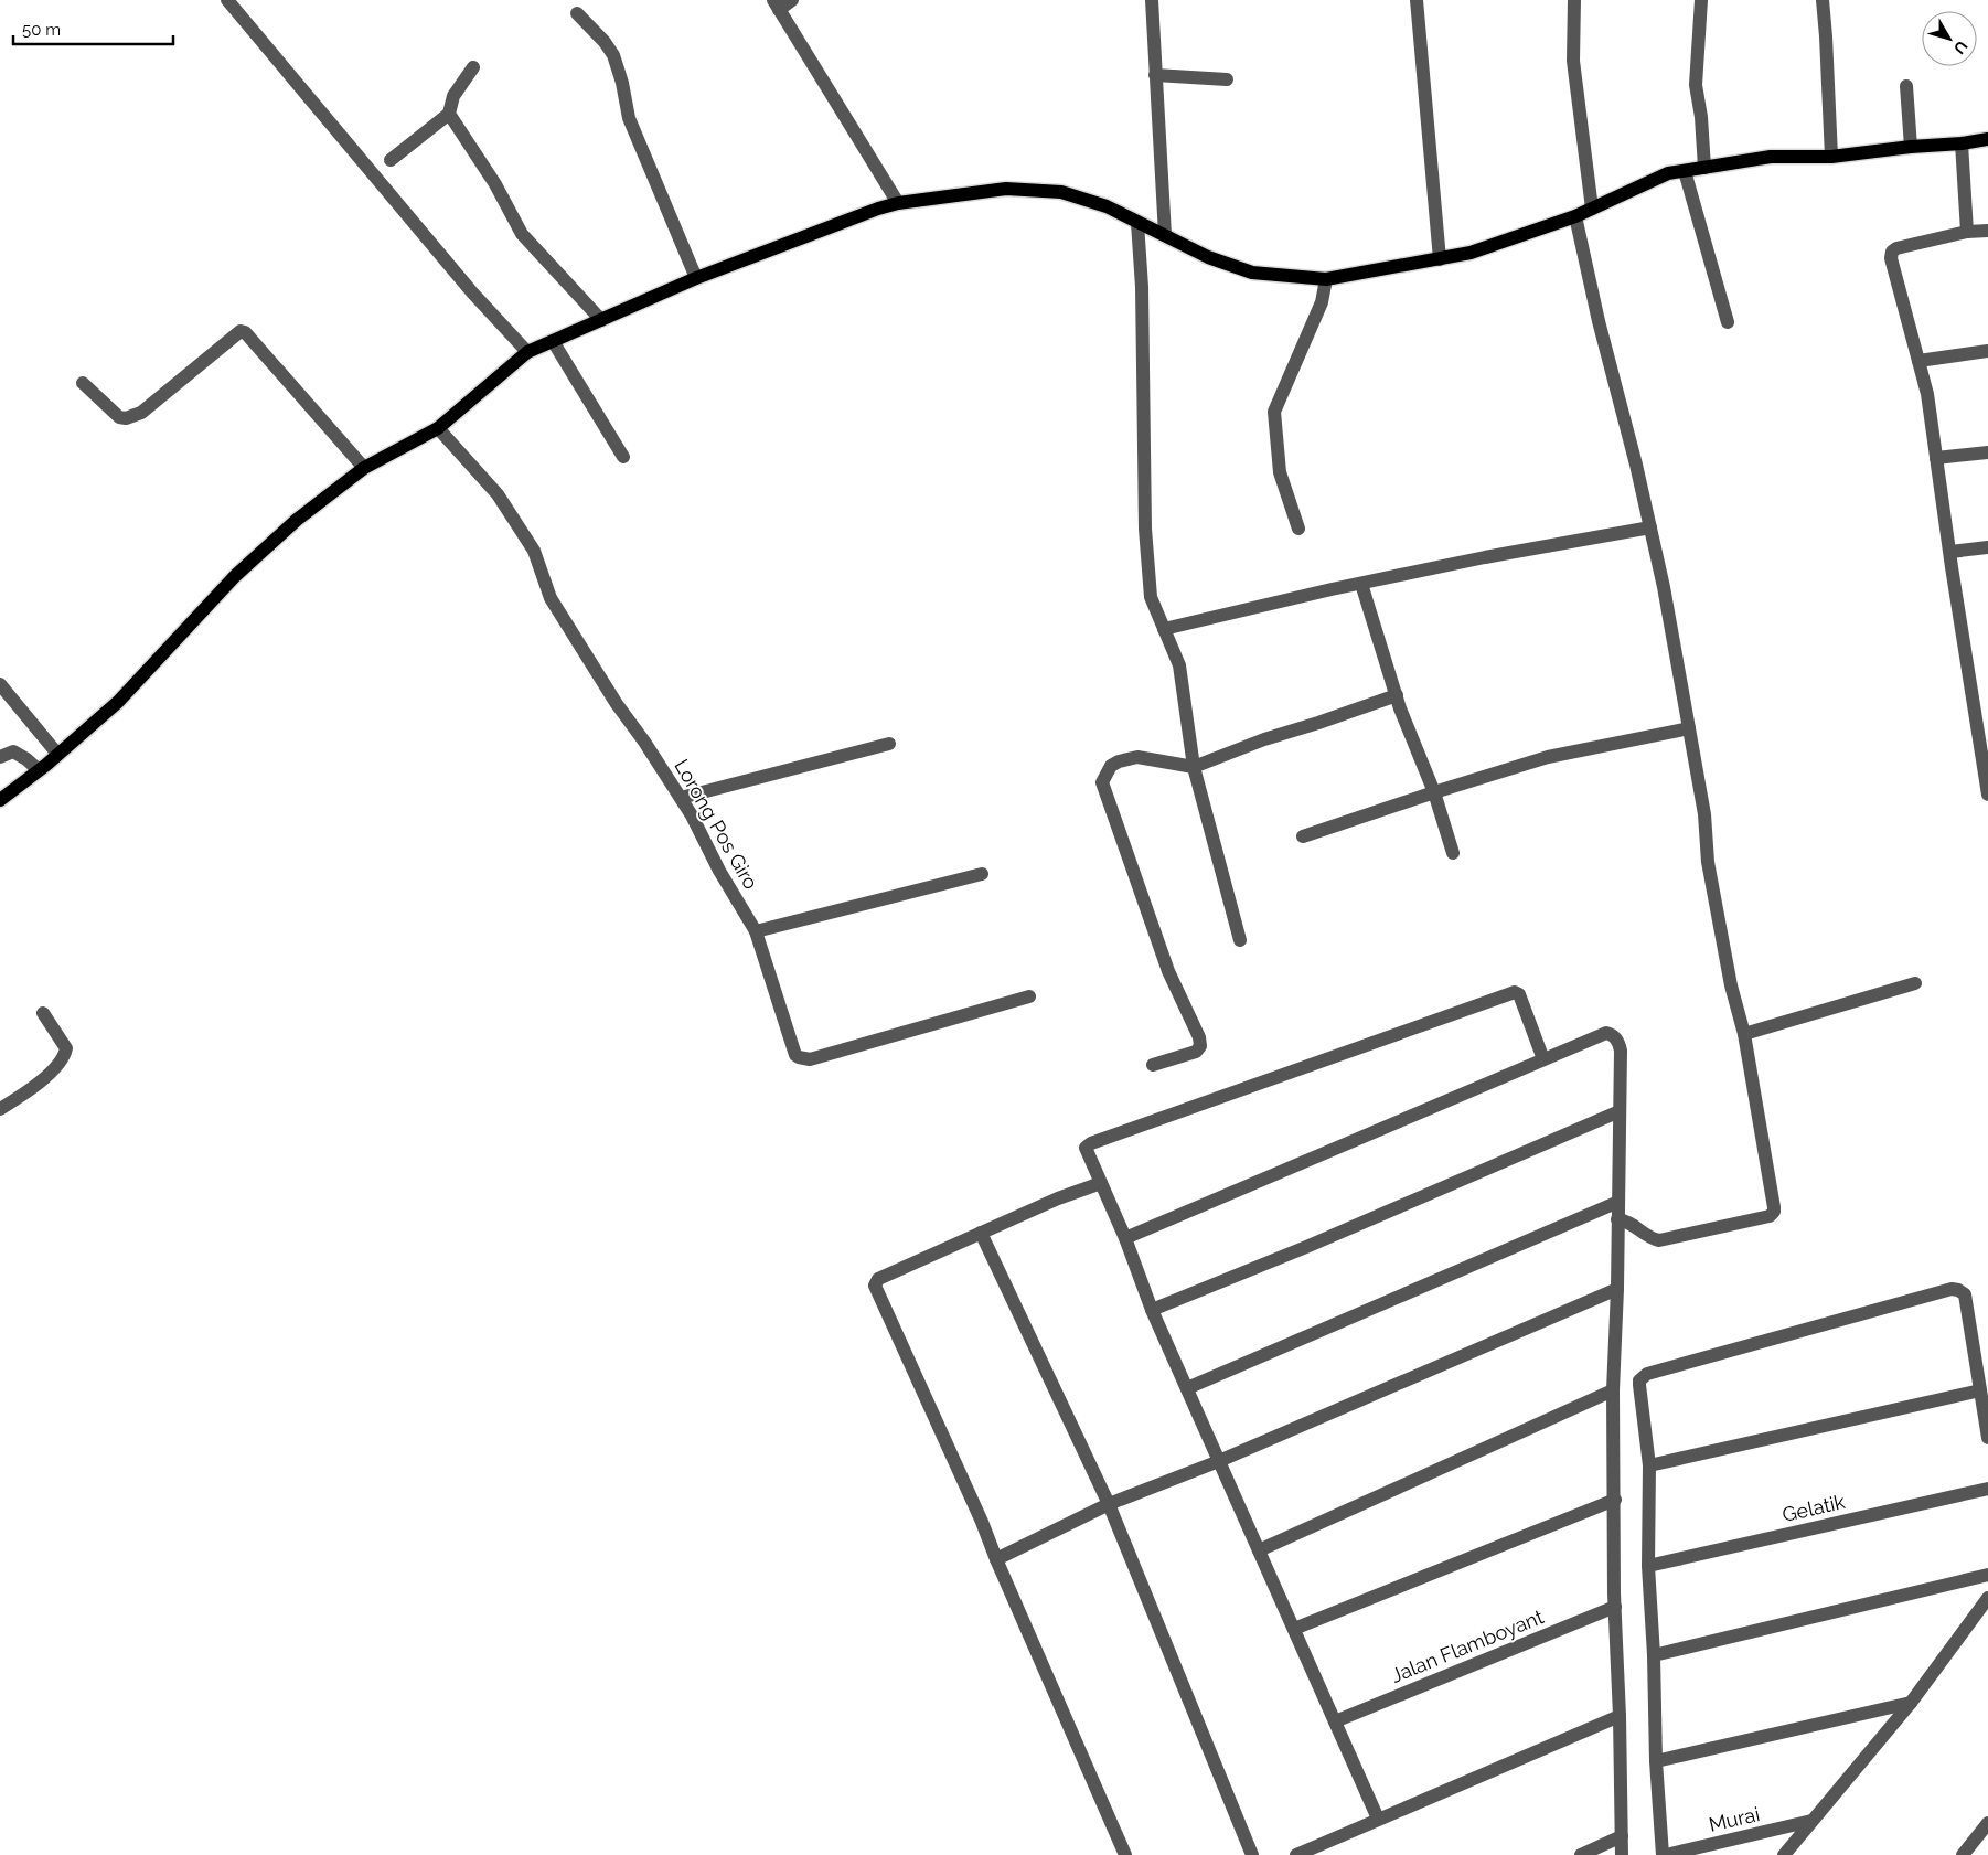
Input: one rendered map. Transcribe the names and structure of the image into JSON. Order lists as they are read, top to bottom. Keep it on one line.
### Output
{"streets":{"street":["Lorong Pos Giro","Gelatik","Jalan Flamboyant","Murai"]},"scale_bar":"50 m","north":"bottom right"}
